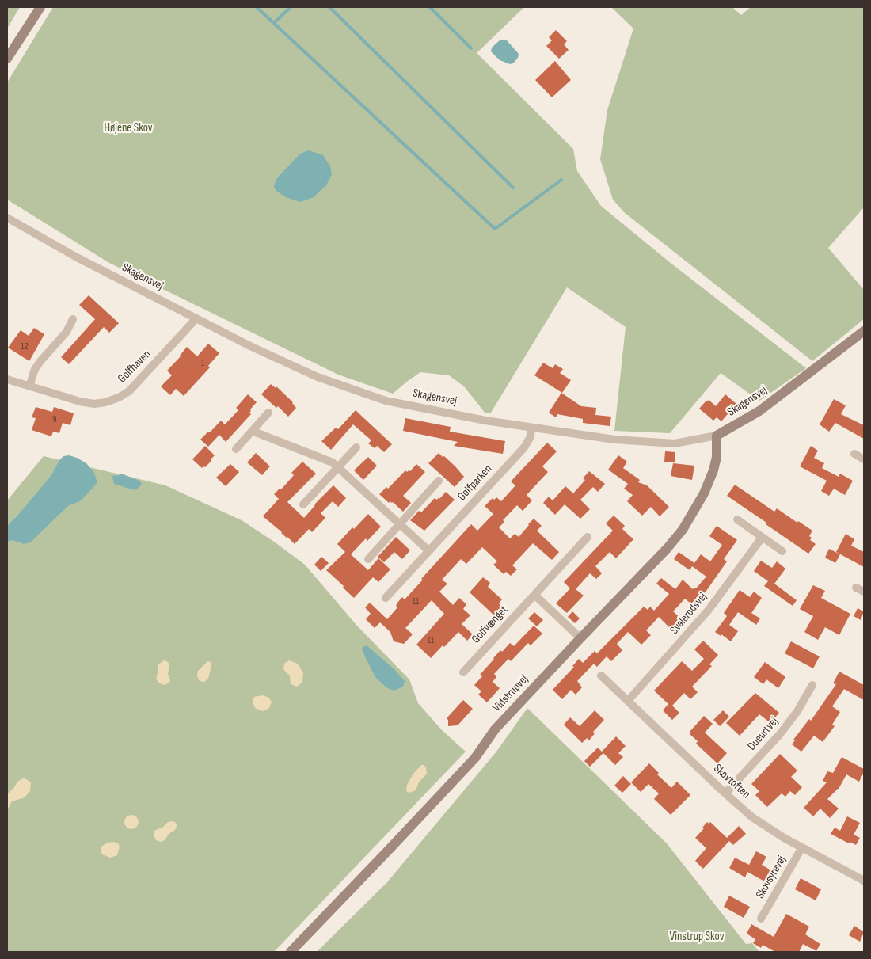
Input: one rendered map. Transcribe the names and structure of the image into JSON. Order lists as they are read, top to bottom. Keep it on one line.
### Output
{"streets":{"street":["Skagensvej","Golfhaven","Golfparken","Svalerodsvej","Golfvænget","Vidstrupvej","Dueurtvej","Skovtoften","Skovsyrevej"]},"crossings":[["Skagensvej","Golfhaven"],["Skagensvej","Golfparken"],["Skagensvej","Vidstrupvej"],["Svalerodsvej","Skovtoften"],["Dueurtvej","Skovtoften"],["Skovtoften","Skovsyrevej"]],"parks":["Højene Skov","Vinstrup Skov"],"house_numbers":["12","1","9","11","11"]}
